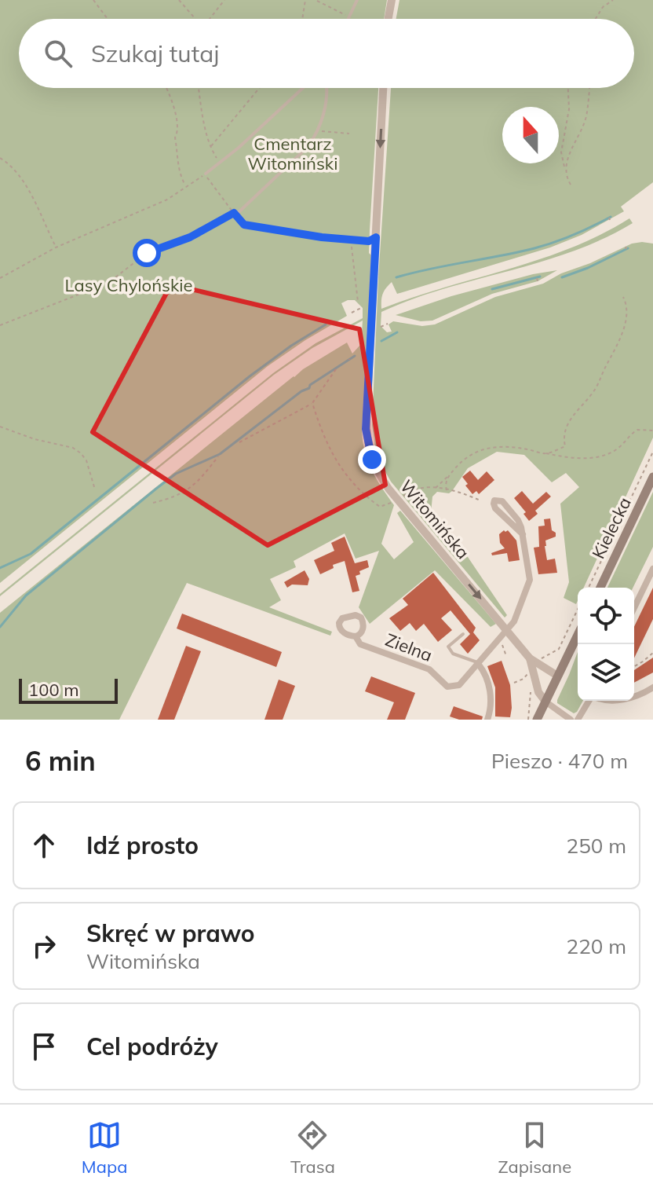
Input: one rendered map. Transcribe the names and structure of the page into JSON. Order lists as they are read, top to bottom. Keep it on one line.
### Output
{"streets":{"main road":["Kielecka"],"street":["Witomińska","Zielna"]},"crossings":[["Witomińska","Zielna"]],"one_way":["Witomińska"],"parks":["Cmentarz Witomiński","Lasy Chylońskie"],"scale_bar":"100 m","north":"top","page":{"search":"Szukaj tutaj","scale":"100 m","heading":["6 min","Pieszo · 470 m"],"list":[["Idź prosto","250 m"],["Skręć w prawo","Witomińska","220 m"],"Cel podróży"],"nav":["Mapa","Trasa","Zapisane"]}}
